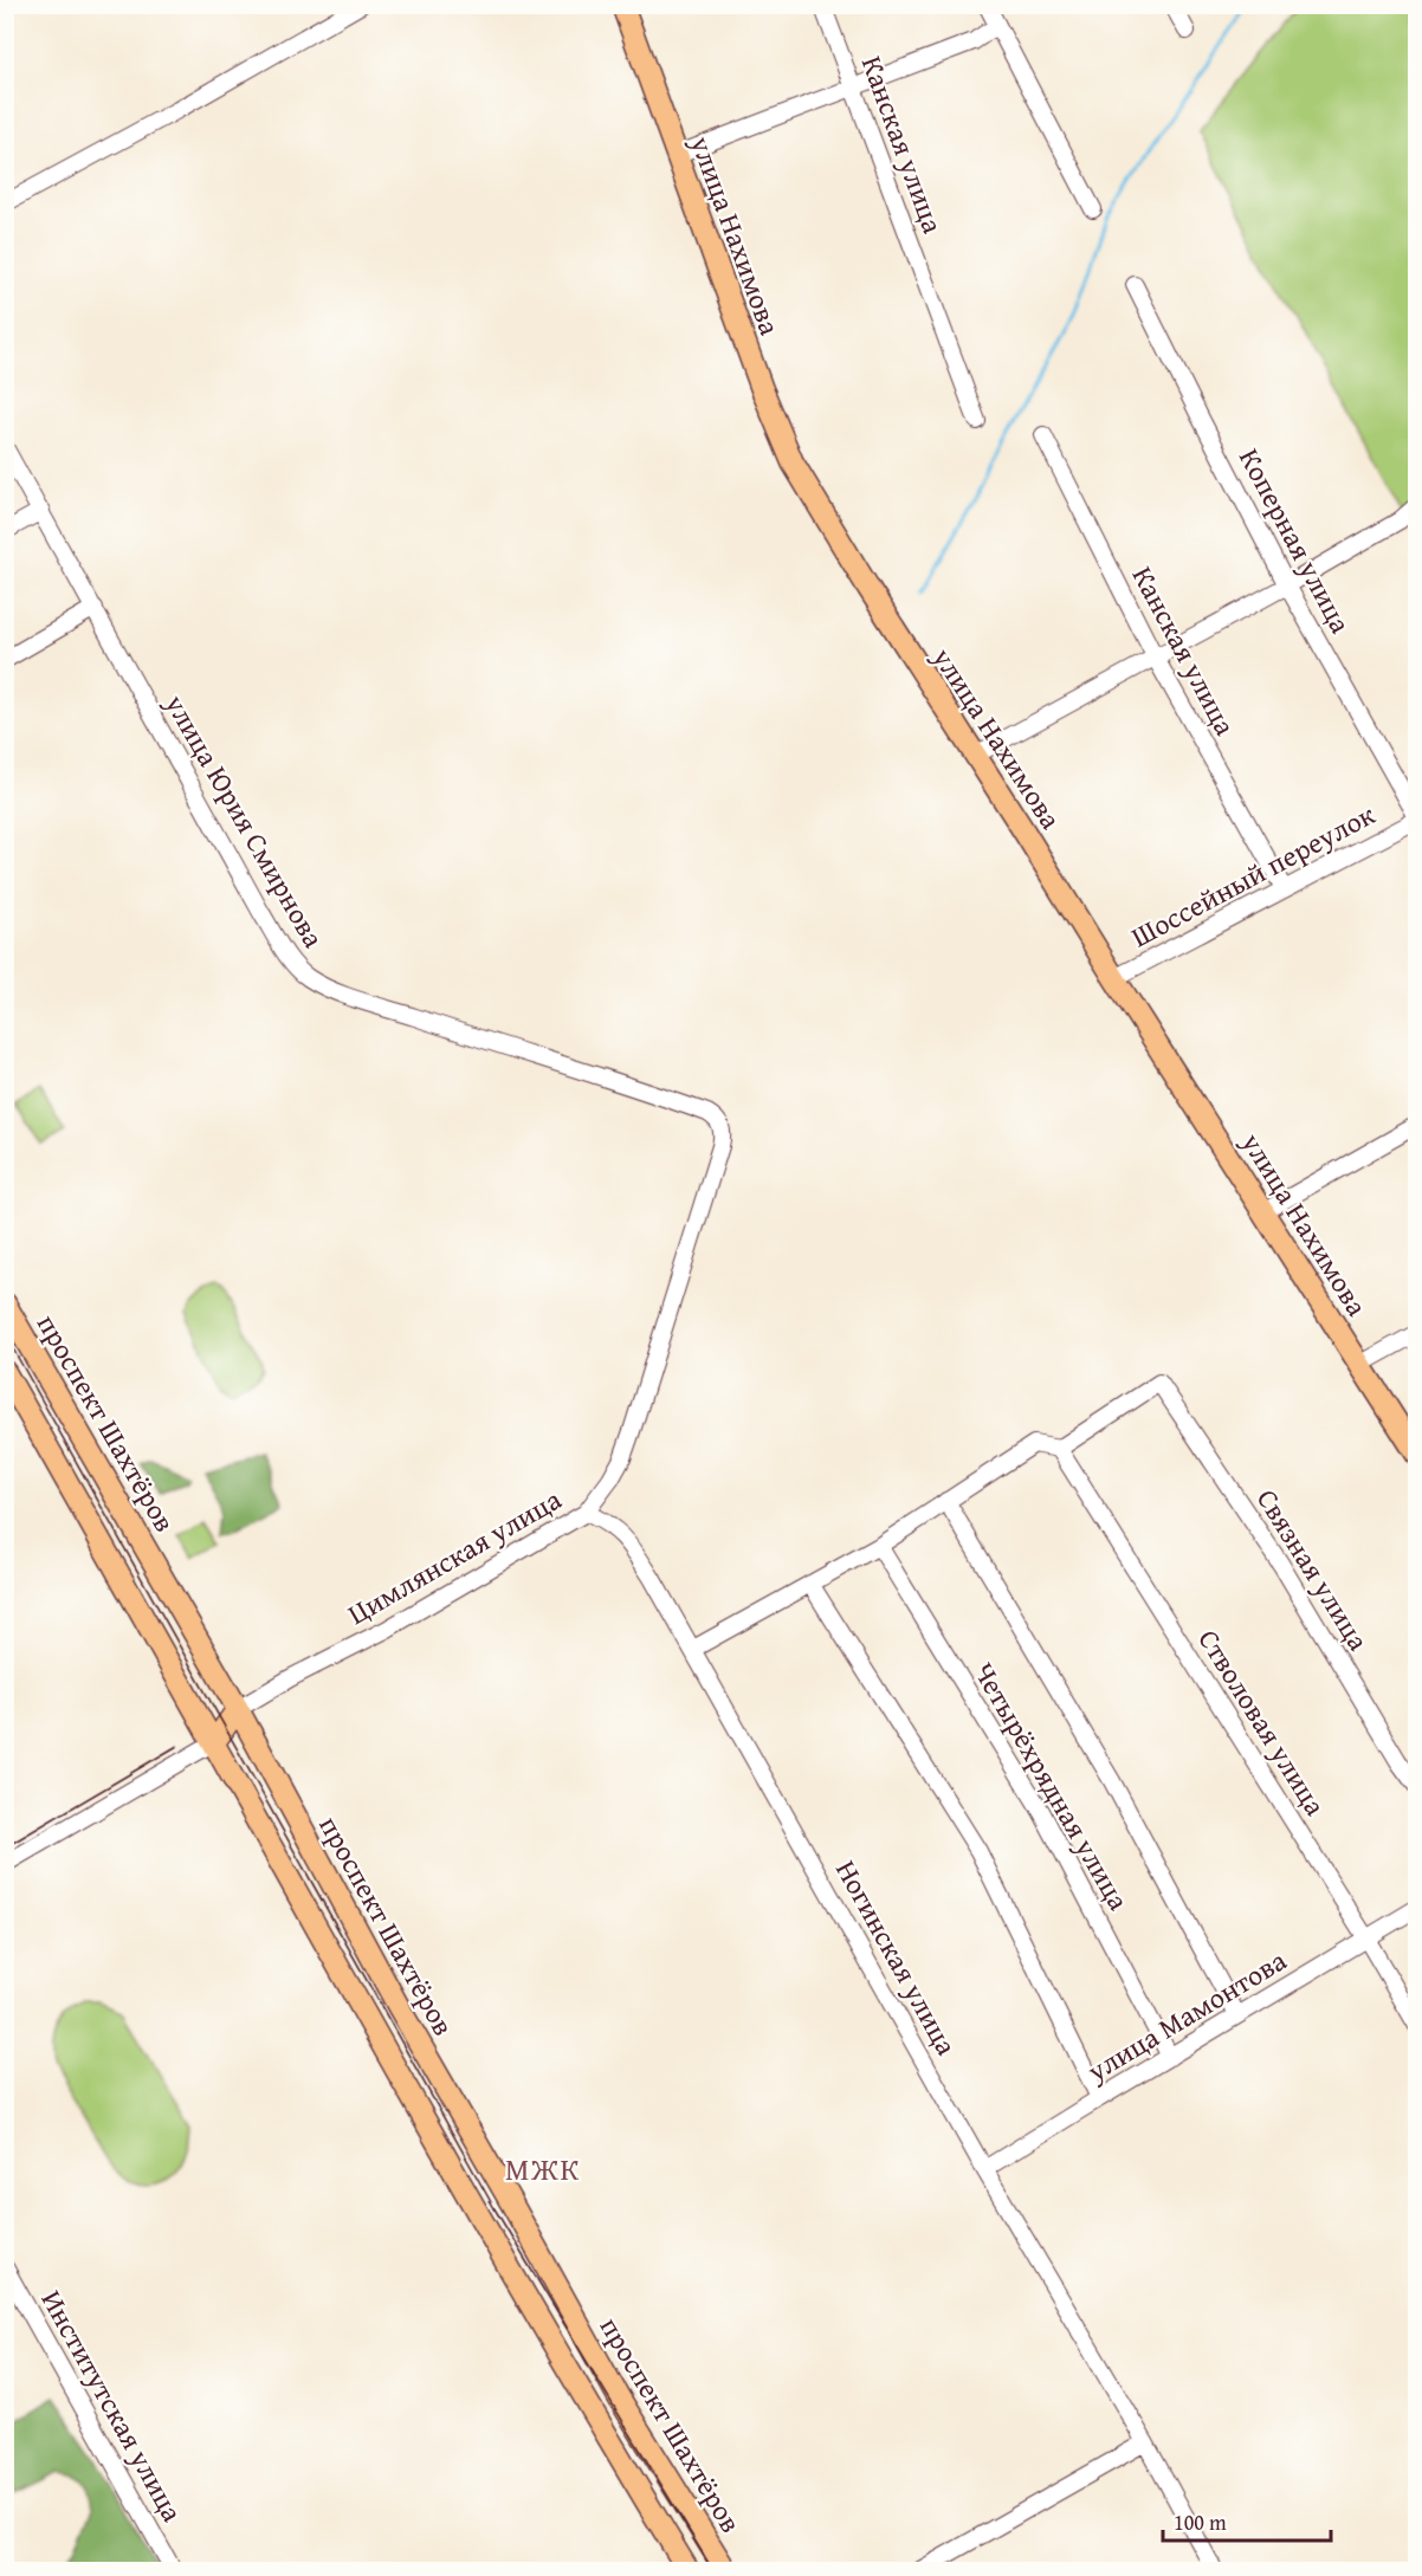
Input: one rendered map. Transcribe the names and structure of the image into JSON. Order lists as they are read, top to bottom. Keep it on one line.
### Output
{"streets":{"main road":["улица Нахимова","проспект Шахтёров","Цимлянская улица"],"street":["Канская улица","Коперная улица","улица Юрия Смирнова","Шоссейный переулок","Связная улица","Стволовая улица","Четырёхрядная улица","Ногинская улица","улица Мамонтова","Институтская улица"]},"crossings":[["Канская улица","Шоссейный переулок"],["улица Нахимова","Шоссейный переулок"],["Коперная улица","Шоссейный переулок"],["улица Юрия Смирнова","Цимлянская улица"],["проспект Шахтёров","Цимлянская улица"],["Цимлянская улица","Ногинская улица"],["Связная улица","Стволовая улица"],["Стволовая улица","улица Мамонтова"],["Четырёхрядная улица","улица Мамонтова"],["Ногинская улица","улица Мамонтова"]],"districts":["МЖК"],"scale_bar":"100 m"}
